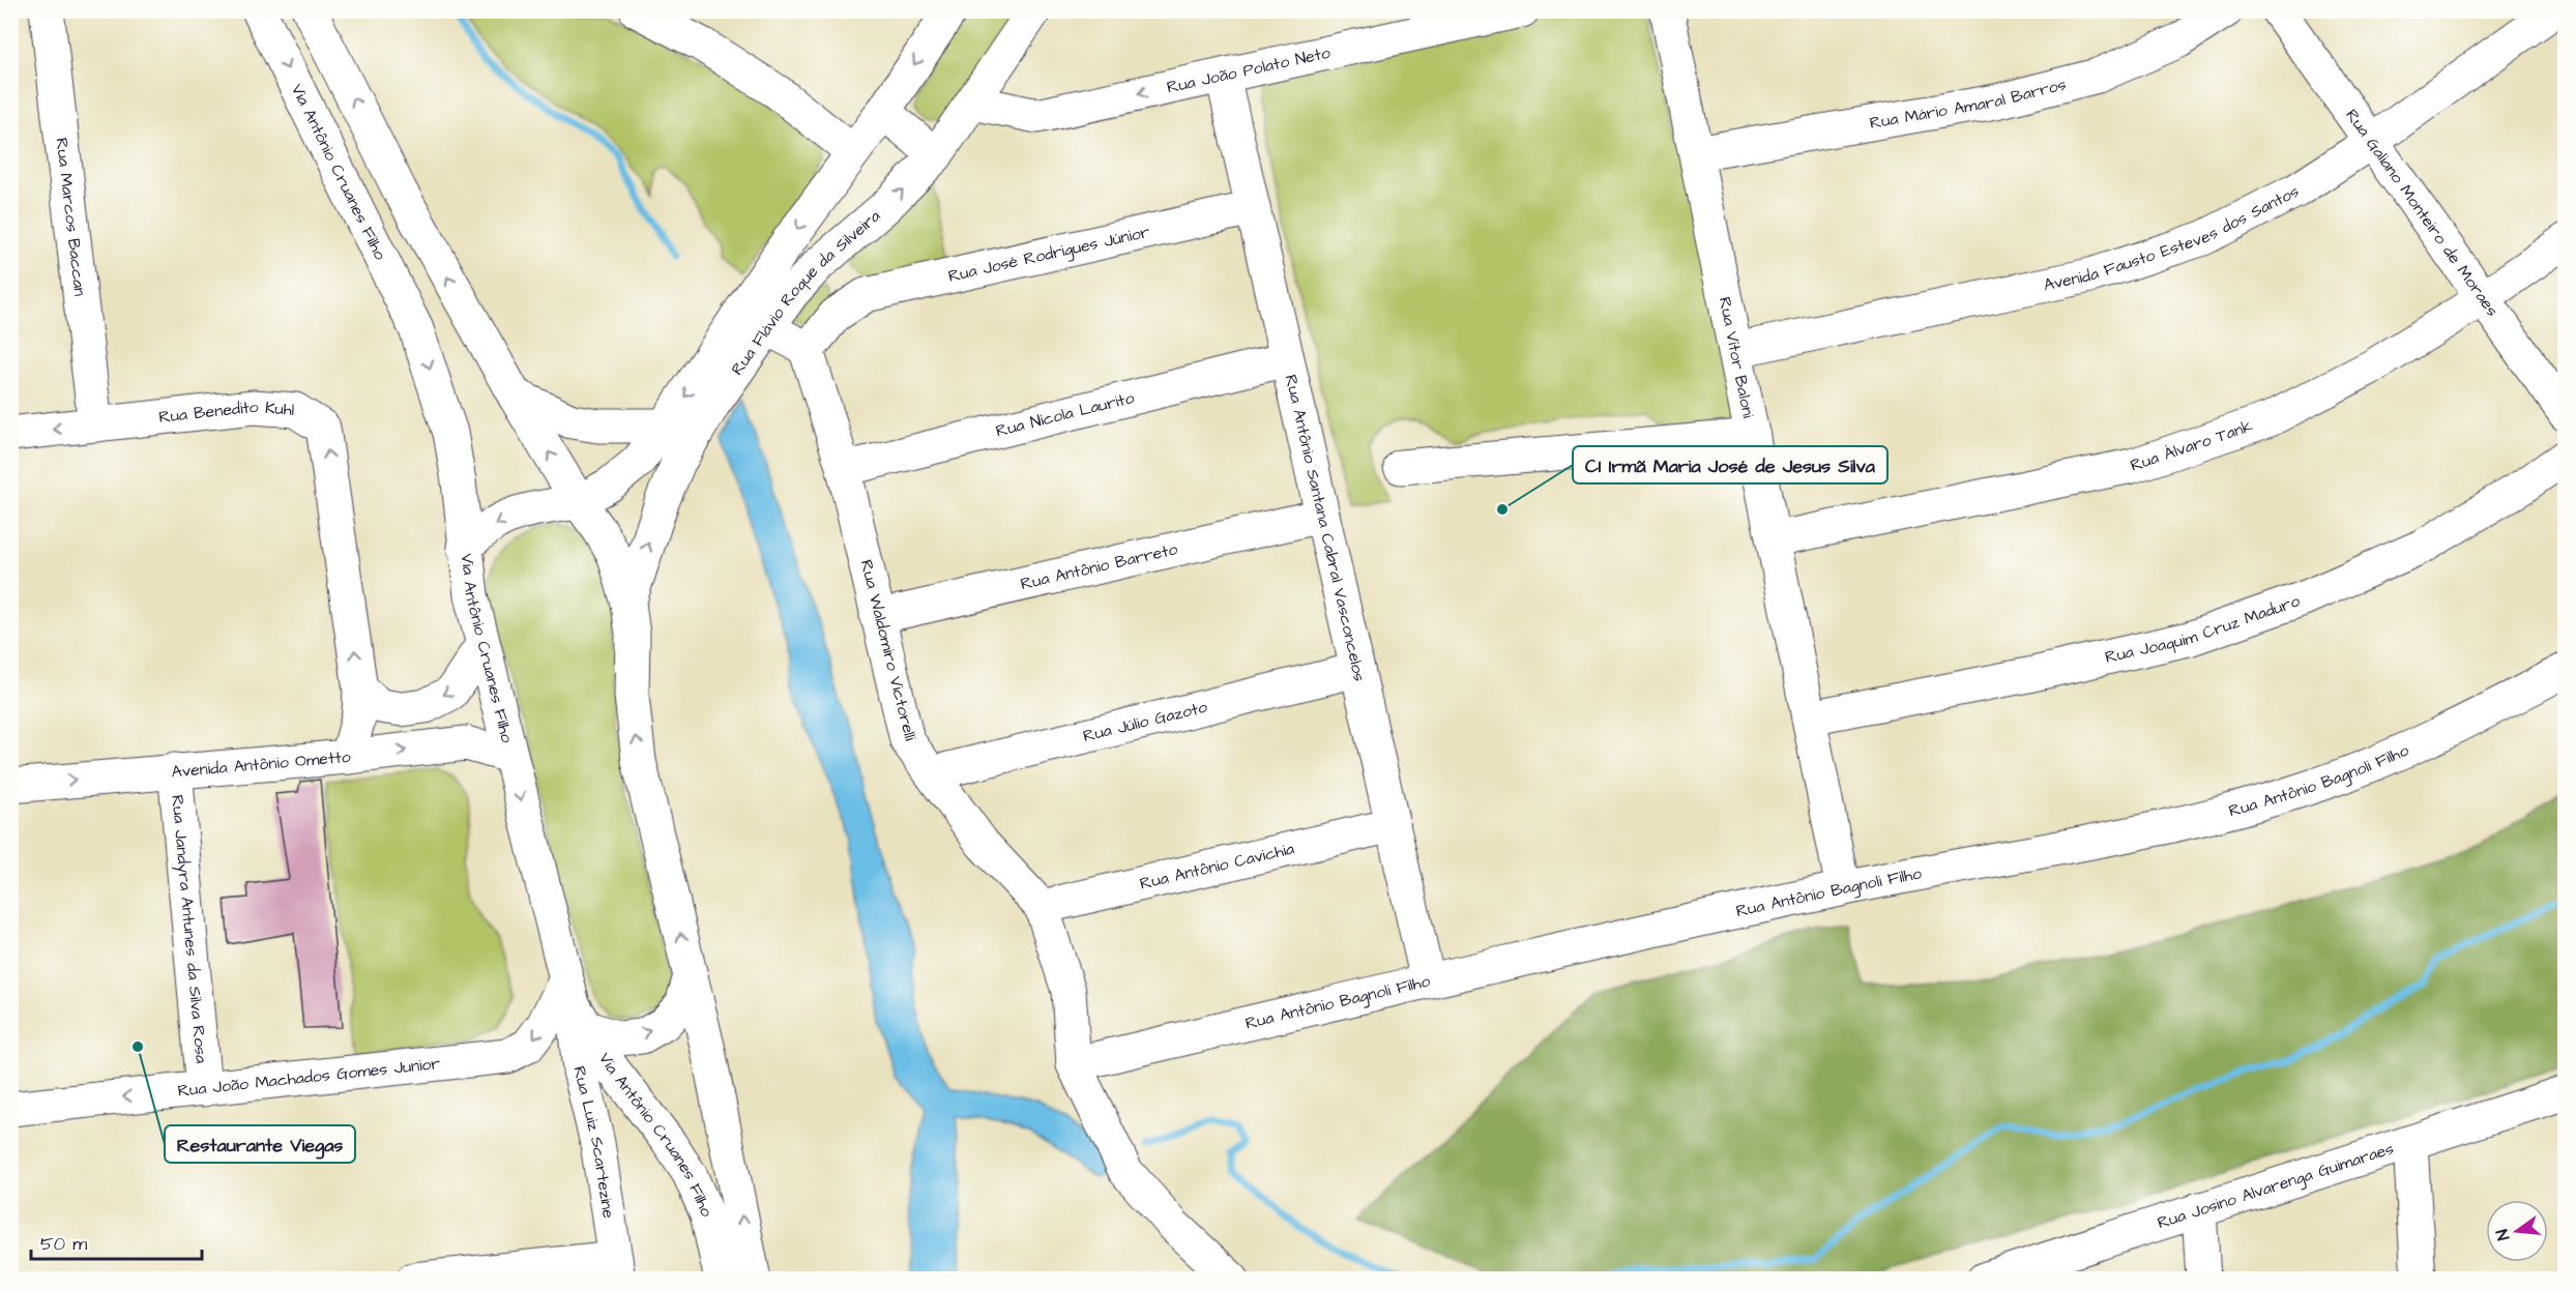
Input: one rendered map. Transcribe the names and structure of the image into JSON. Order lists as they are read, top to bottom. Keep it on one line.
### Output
{"streets":{"street":["Rua João Polato Neto","Rua Mário Amaral Barros","Via Antônio Cruanes Filho","Rua Galiano Monteiro de Moraes","Rua Marcos Baccan","Avenida Fausto Esteves dos Santos","Rua José Rodrigues Júnior","Rua Flávio Roque da Silveira","Rua Vítor Baloni","Rua Nícola Laurito","Rua Benedito Kuhl","Rua Álvaro Tank","Rua Antônio Santana Cabral Vasconcelos","Rua Antônio Barreto","Rua Joaquim Cruz Maduro","Rua Waldomiro Victorelli","Rua Júlio Gazoto","Avenida Antônio Ometto","Rua Antônio Bagnoli Filho","Rua Antônio Cavichia","Rua Jandyra Antunes da Silva Rosa","Rua João Machados Gomes Junior","Rua Luiz Scartezine","Rua Josino Alvarenga Guimaraes"]},"crossings":[["Rua João Polato Neto","Rua Flávio Roque da Silveira"],["Rua João Polato Neto","Rua Antônio Santana Cabral Vasconcelos"],["Rua Mário Amaral Barros","Rua Vítor Baloni"],["Via Antônio Cruanes Filho","Avenida Antônio Ometto"],["Via Antônio Cruanes Filho","Rua João Machados Gomes Junior"],["Via Antônio Cruanes Filho","Rua Luiz Scartezine"],["Rua Galiano Monteiro de Moraes","Avenida Fausto Esteves dos Santos"],["Rua Galiano Monteiro de Moraes","Rua Álvaro Tank"],["Rua Marcos Baccan","Rua Benedito Kuhl"],["Avenida Fausto Esteves dos Santos","Rua Vítor Baloni"],["Rua José Rodrigues Júnior","Rua Antônio Santana Cabral Vasconcelos"],["Rua José Rodrigues Júnior","Rua Waldomiro Victorelli"],["Rua Vítor Baloni","Rua Álvaro Tank"],["Rua Vítor Baloni","Rua Joaquim Cruz Maduro"],["Rua Vítor Baloni","Rua Antônio Bagnoli Filho"],["Rua Nícola Laurito","Rua Antônio Santana Cabral Vasconcelos"],["Rua Nícola Laurito","Rua Waldomiro Victorelli"],["Rua Benedito Kuhl","Avenida Antônio Ometto"],["Rua Antônio Santana Cabral Vasconcelos","Rua Antônio Barreto"],["Rua Antônio Santana Cabral Vasconcelos","Rua Júlio Gazoto"],["Rua Antônio Santana Cabral Vasconcelos","Rua Antônio Bagnoli Filho"],["Rua Antônio Santana Cabral Vasconcelos","Rua Antônio Cavichia"],["Rua Antônio Barreto","Rua Waldomiro Victorelli"],["Rua Waldomiro Victorelli","Rua Júlio Gazoto"],["Rua Waldomiro Victorelli","Rua Antônio Bagnoli Filho"],["Rua Waldomiro Victorelli","Rua Antônio Cavichia"],["Avenida Antônio Ometto","Rua Jandyra Antunes da Silva Rosa"],["Rua Jandyra Antunes da Silva Rosa","Rua João Machados Gomes Junior"],["Rua João Machados Gomes Junior","Rua Luiz Scartezine"]],"one_way":["Rua João Polato Neto"],"places":["CI Irmã Maria José de Jesus Silva","Restaurante Viegas"],"scale_bar":"50 m","north":"left"}
